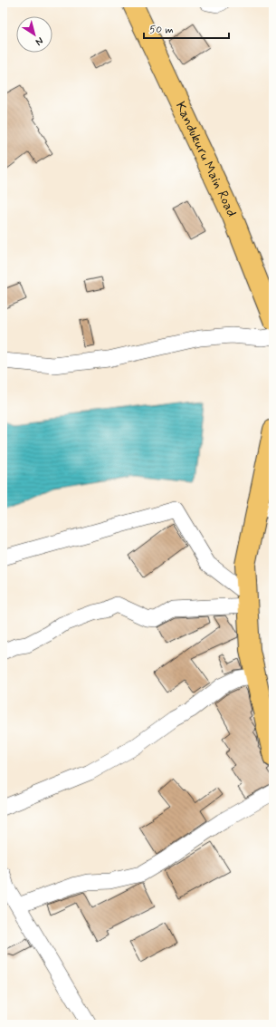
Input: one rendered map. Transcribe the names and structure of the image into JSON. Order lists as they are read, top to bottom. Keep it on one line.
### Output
{"streets":{"main road":["Kandukuru Main Road"]},"scale_bar":"50 m","north":"bottom right"}
